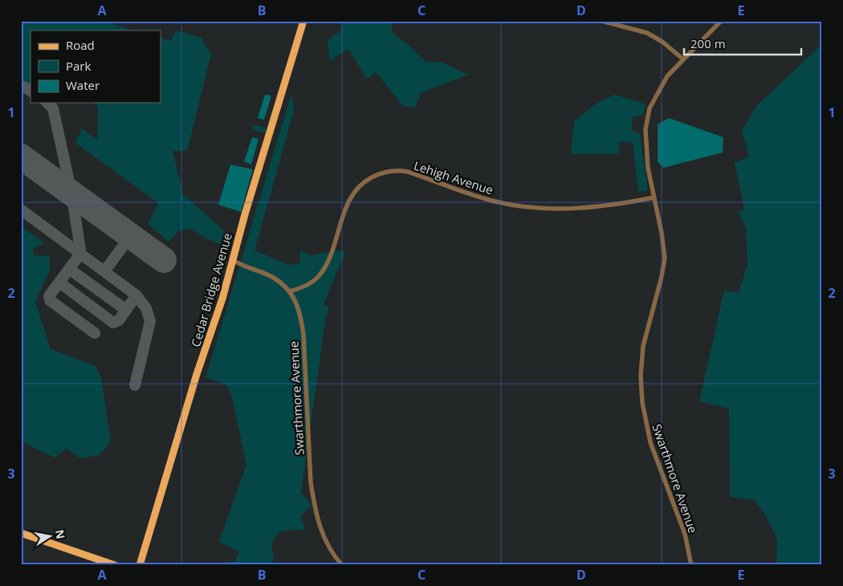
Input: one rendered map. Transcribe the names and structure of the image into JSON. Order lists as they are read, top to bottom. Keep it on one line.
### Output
{"streets":{"main road":["Cedar Bridge Avenue"],"street":["Lehigh Avenue","Swarthmore Avenue"]},"crossings":[["Lehigh Avenue","Swarthmore Avenue"],["Cedar Bridge Avenue","Swarthmore Avenue"]],"legend":["Road","Park","Water"],"scale_bar":"200 m","north":"right","grid":{"columns":["A","B","C","D","E"],"rows":["1","2","3"]}}
